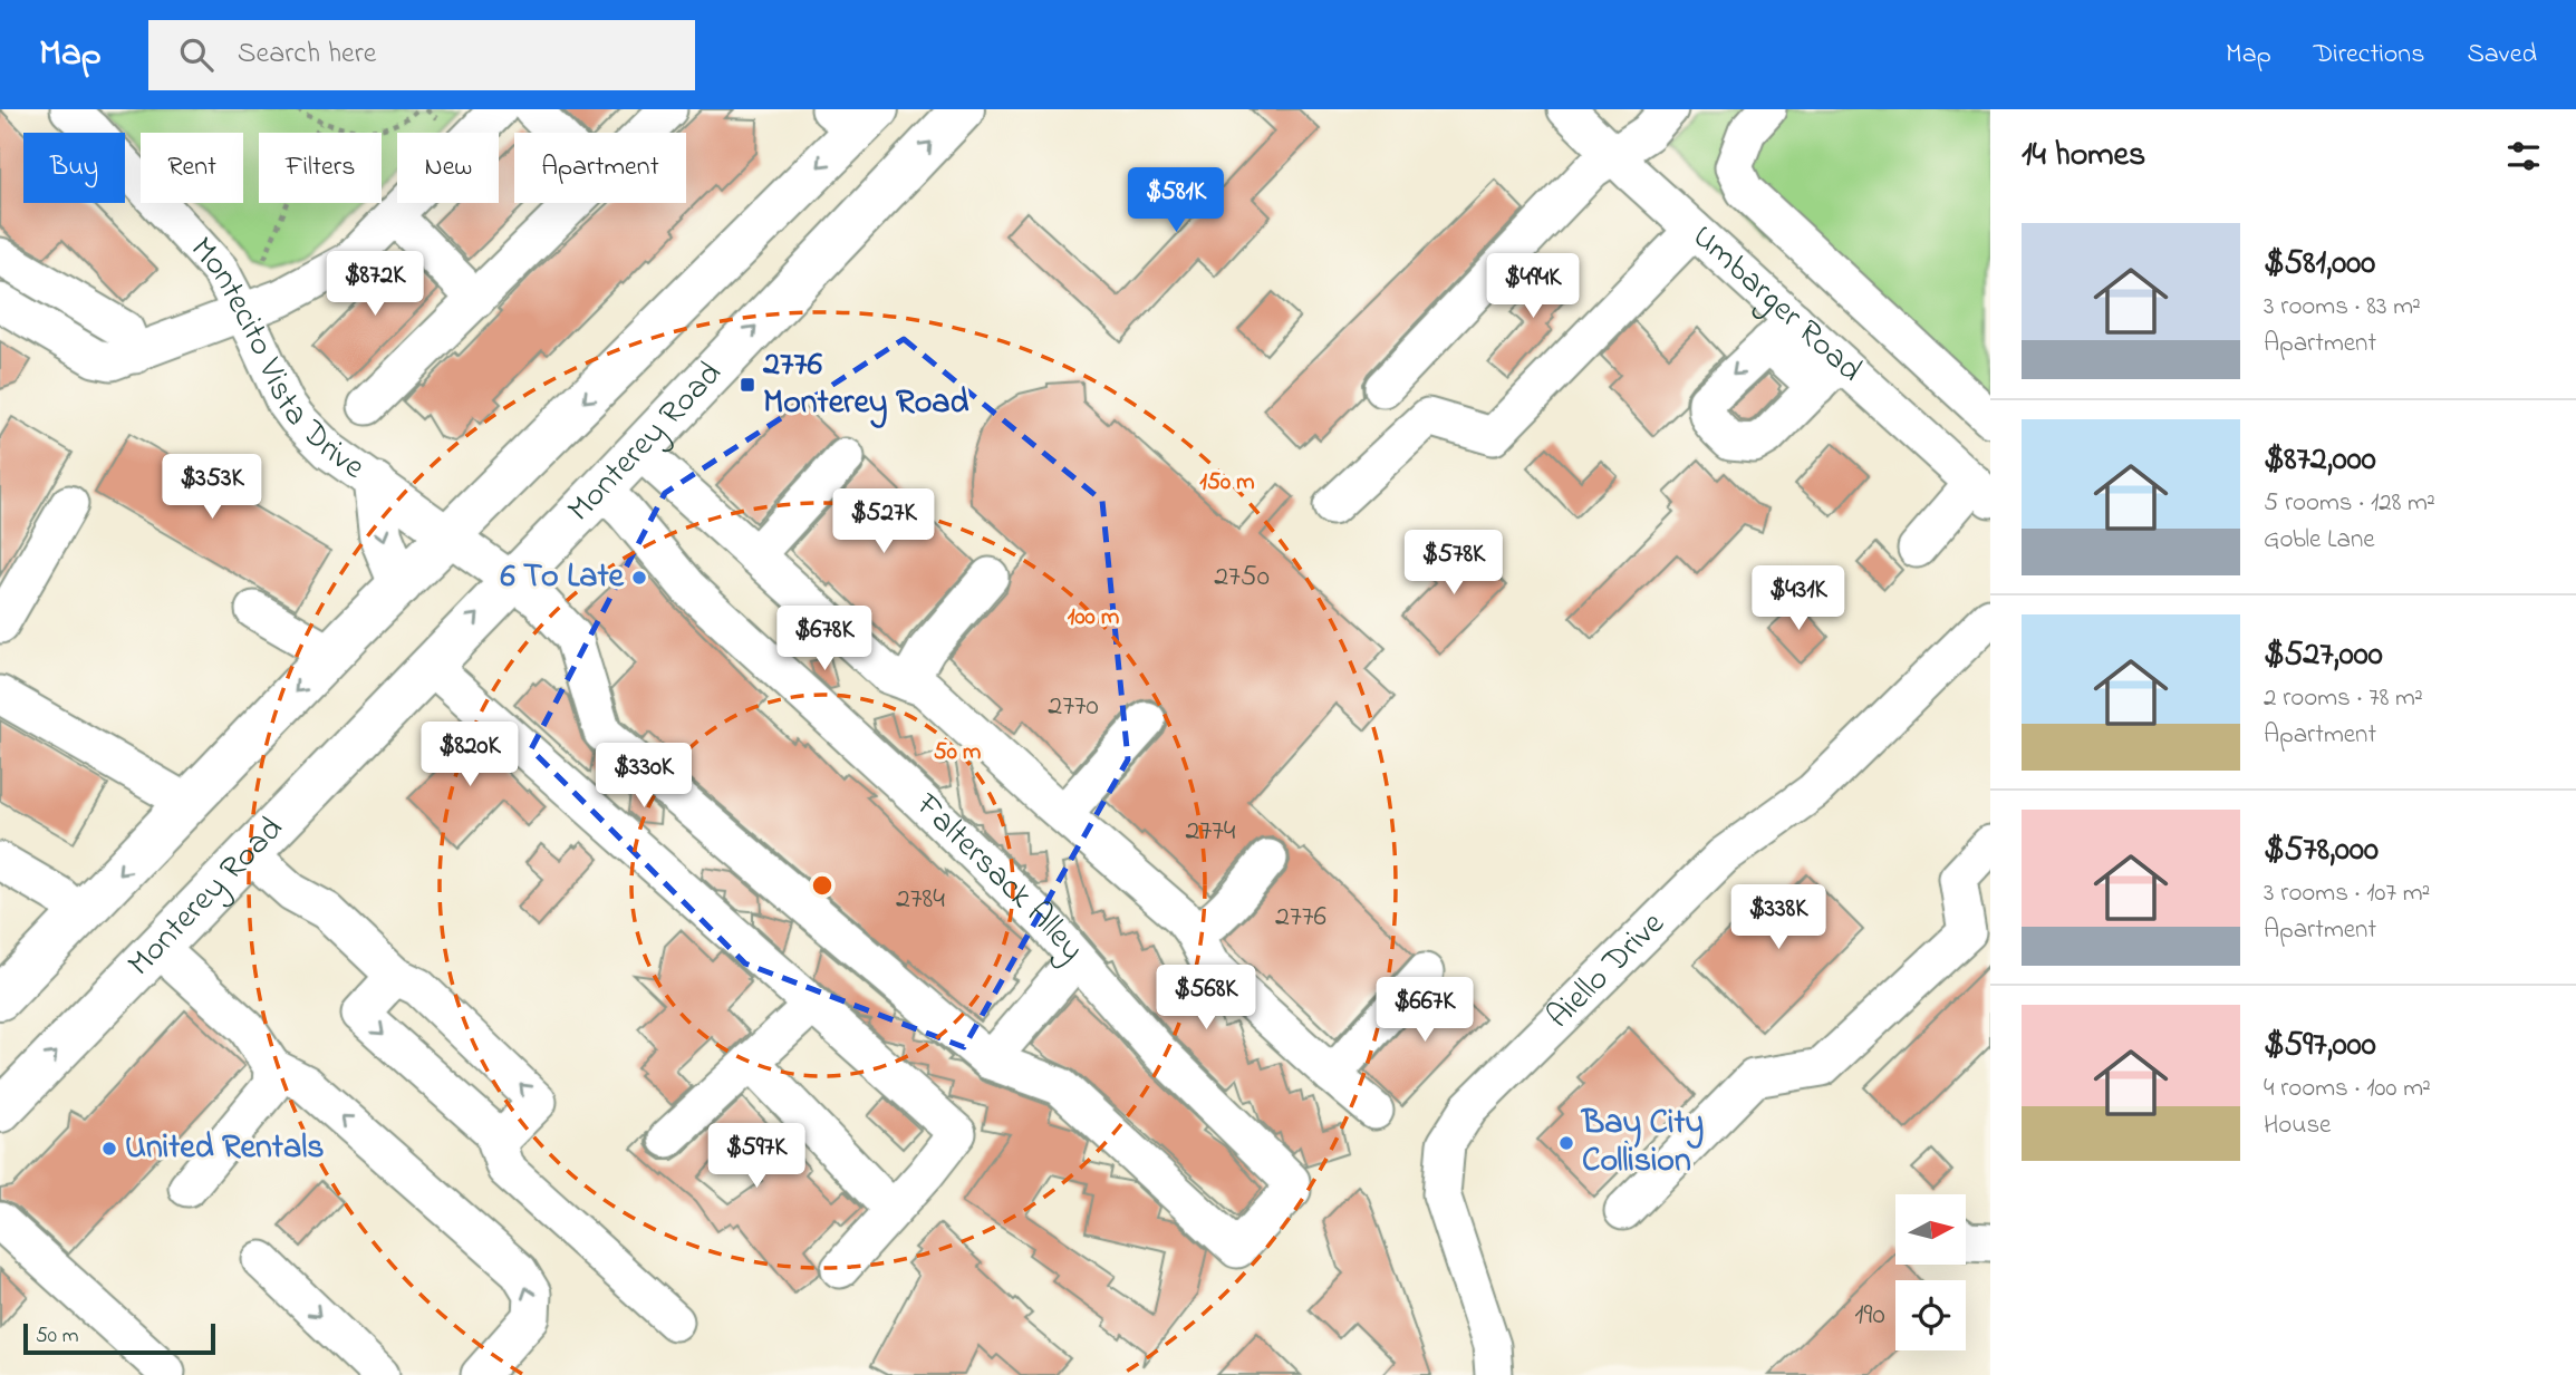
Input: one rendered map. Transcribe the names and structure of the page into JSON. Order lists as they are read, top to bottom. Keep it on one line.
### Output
{"streets":{"main road":["Monterey Road"],"street":["Umbarger Road","Montecito Vista Drive","Faltersack Alley","Aiello Drive"]},"crossings":[["Montecito Vista Drive","Monterey Road"],["Montecito Vista Drive","Faltersack Alley"],["Monterey Road","Faltersack Alley"]],"places":{"transit":["2776 Monterey Road"],"other":["6 To Late","Bay City Collision","United Rentals"]},"house_numbers":["2750","2770","2774","2784","2776","190"],"scale_bar":"50 m","north":"right","page":{"header":"Map","search":"Search here","nav":["Map","Directions","Saved"],"heading":"14 homes","chip":["Buy","Rent","Filters","New","Apartment"],"price":["$581K","$872K","$494K","$353K","$527K","$578K","$431K","$678K","$820K","$330K","$338K","$568K","$667K","$597K"],"list":[{"name":"$581,000","note":"3 rooms · 83 m² · Apartment"},{"name":"$872,000","note":"5 rooms · 128 m² · Goble Lane"},{"name":"$527,000","note":"2 rooms · 78 m² · Apartment"},{"name":"$578,000","note":"3 rooms · 107 m² · Apartment"},{"name":"$597,000","note":"4 rooms · 100 m² · House"}],"scale":"50 m"},"rings":["150 m","100 m","50 m"]}
